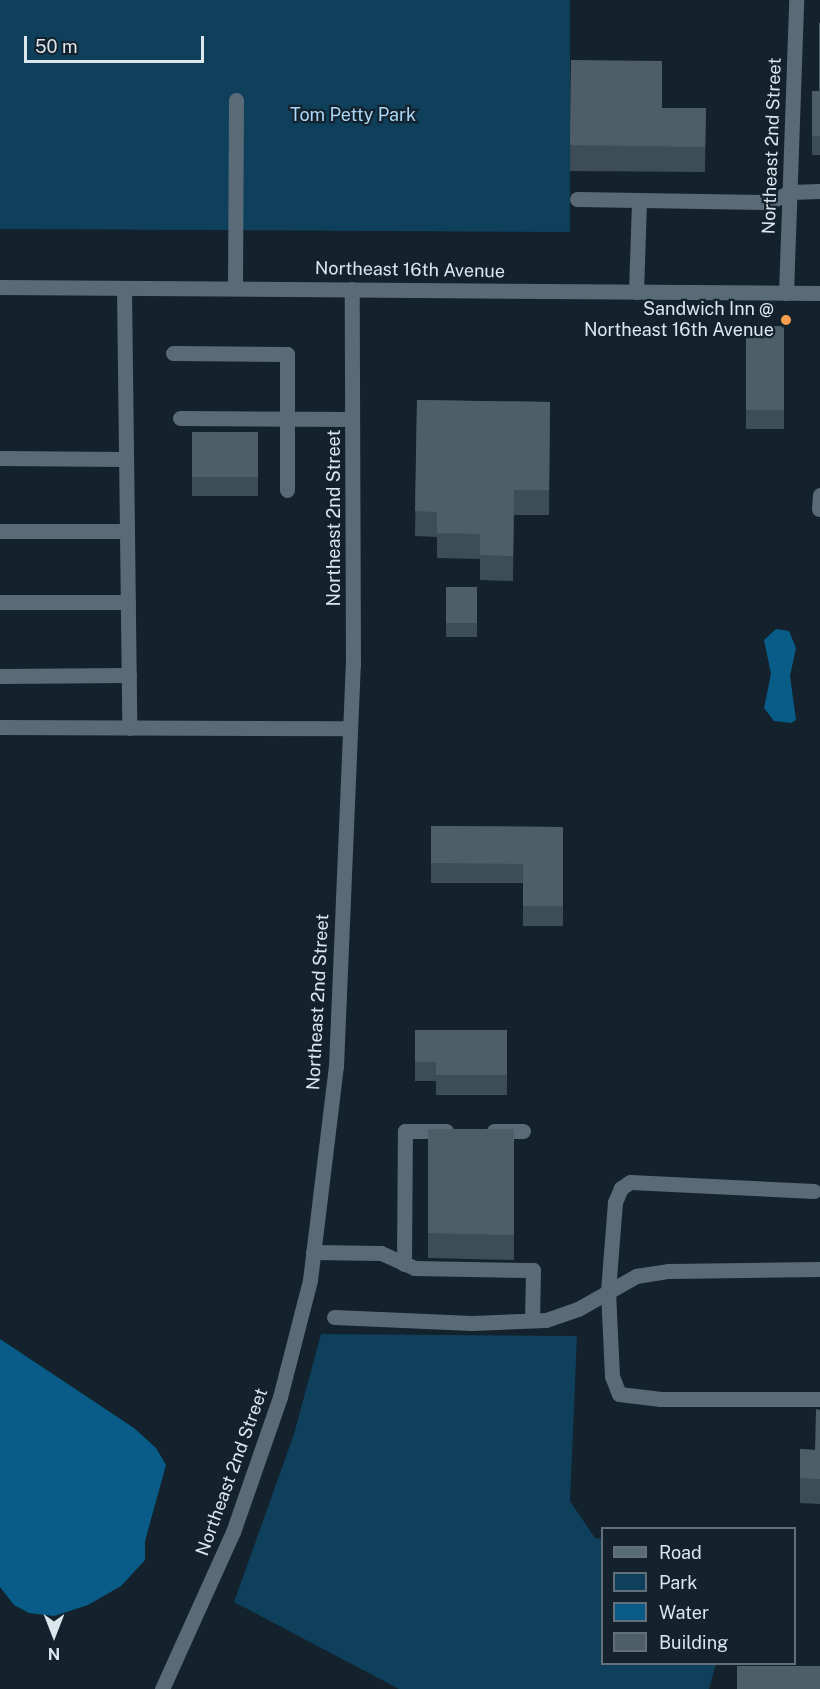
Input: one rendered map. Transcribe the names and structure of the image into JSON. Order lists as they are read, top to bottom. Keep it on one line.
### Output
{"streets":{"street":["Northeast 2nd Street","Northeast 16th Avenue"]},"crossings":[["Northeast 2nd Street","Northeast 16th Avenue"]],"parks":["Tom Petty Park"],"places":["Sandwich Inn @ Northeast 16th Avenue"],"legend":["Road","Park","Water","Building"],"scale_bar":"50 m","north":"bottom"}
